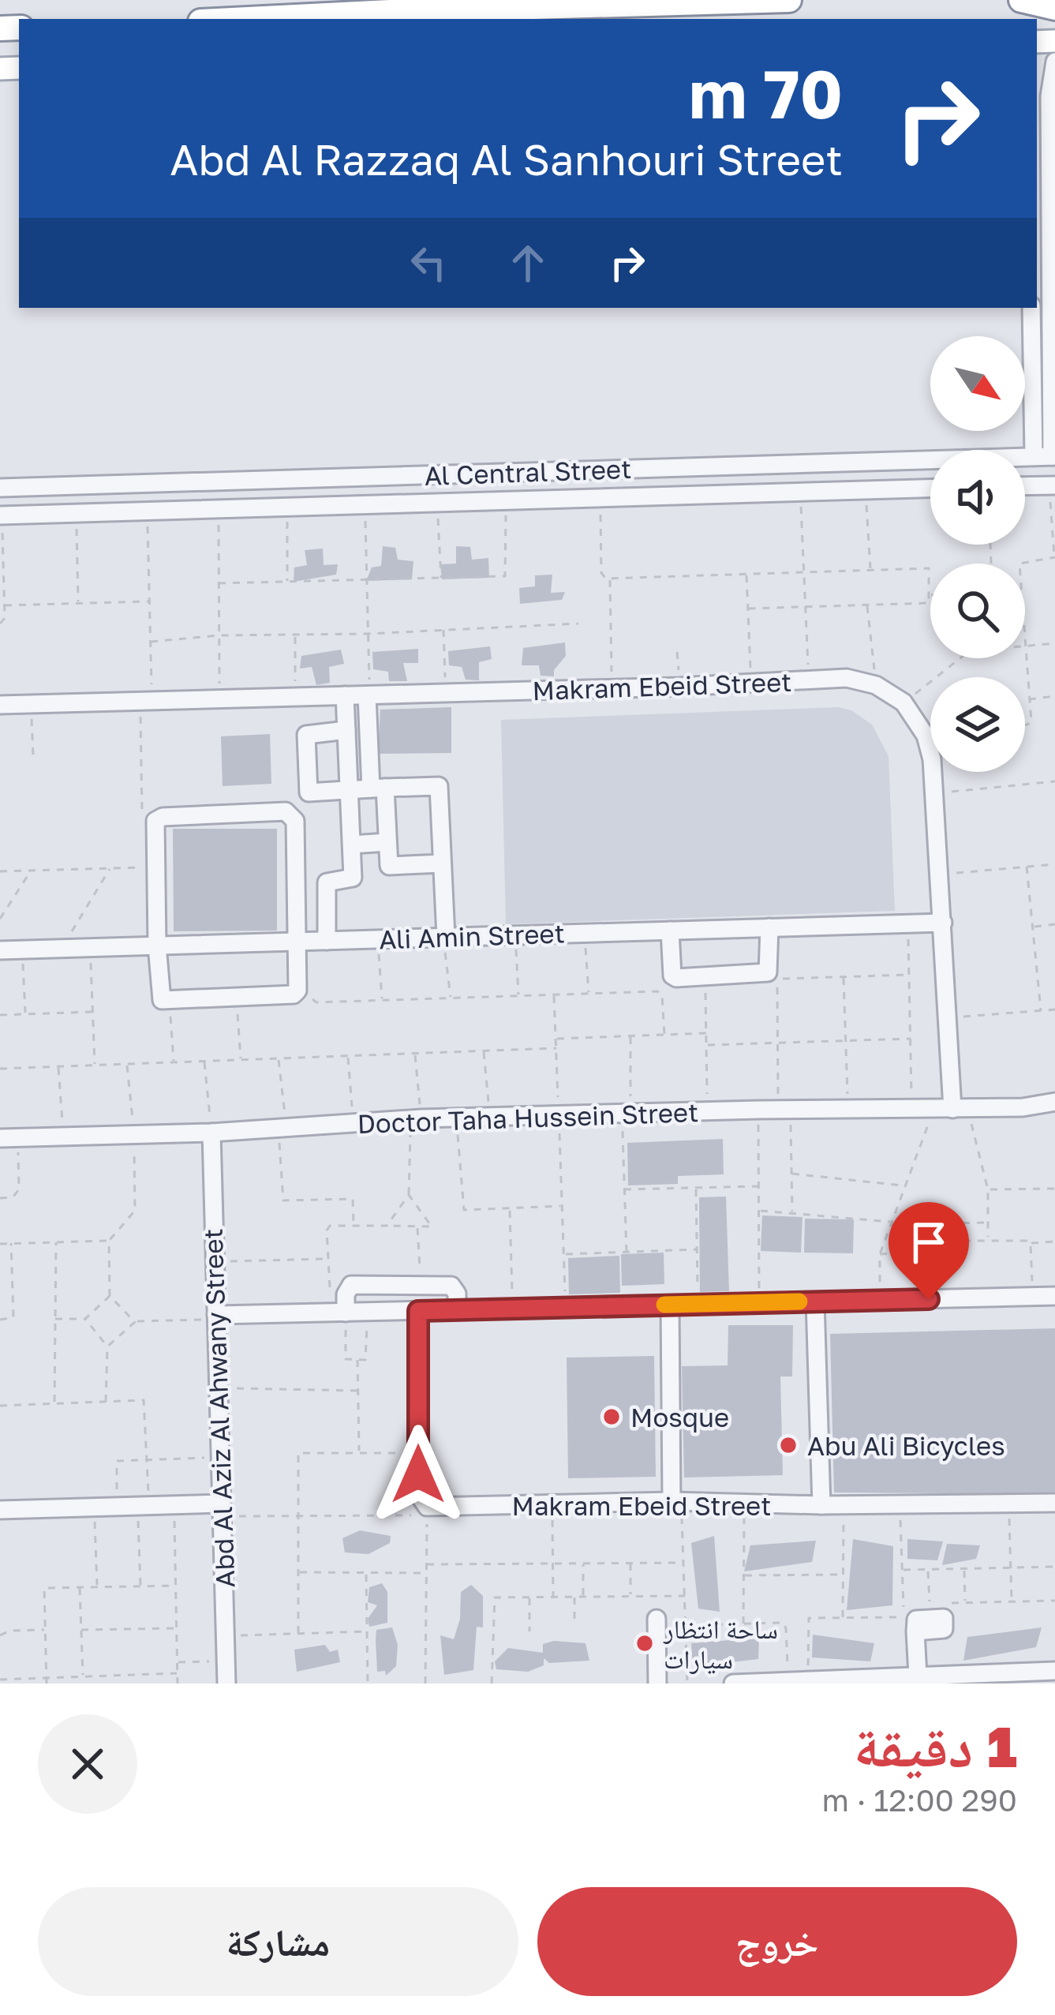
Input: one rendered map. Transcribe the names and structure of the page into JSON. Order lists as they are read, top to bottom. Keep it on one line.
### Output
{"streets":{"street":["Al Central Street","Makram Ebeid Street","Ali Amin Street","Doctor Taha Hussein Street","Abd Al Aziz Al Ahwany Street"]},"crossings":[["Makram Ebeid Street","Ali Amin Street"],["Makram Ebeid Street","Doctor Taha Hussein Street"],["Doctor Taha Hussein Street","Abd Al Aziz Al Ahwany Street"]],"places":["Mosque","Abu Ali Bicycles","ساحة انتظار سيارات"],"north":"bottom right","page":{"turn":["70 m","Abd Al Razzaq Al Sanhouri Street"],"heading":["1 دقيقة","290 m · 12:00"],"buttons":["خروج","مشاركة"]}}
